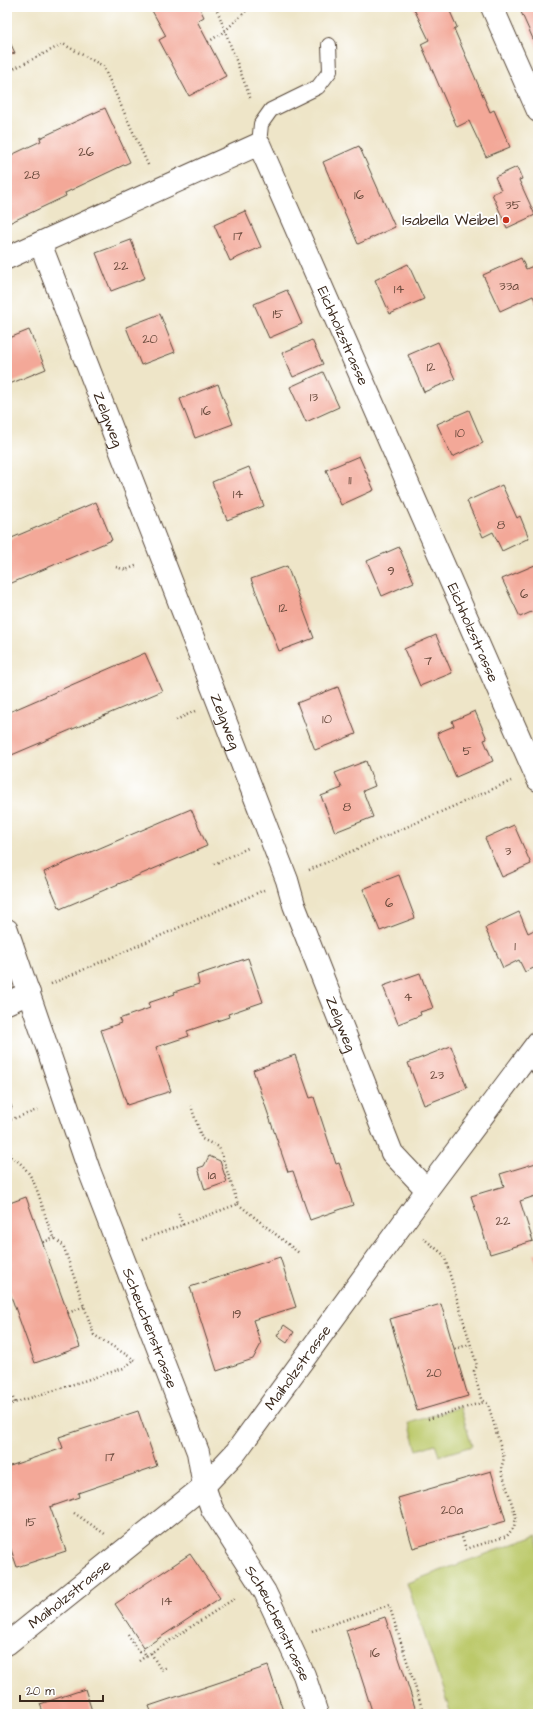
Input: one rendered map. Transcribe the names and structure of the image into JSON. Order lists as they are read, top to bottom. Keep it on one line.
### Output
{"streets":{"street":["Eichholzstrasse","Zelgweg","Scheuchenstrasse","Maiholzstrasse"]},"crossings":[["Zelgweg","Maiholzstrasse"],["Scheuchenstrasse","Maiholzstrasse"]],"places":["Isabella Weibel"],"house_numbers":["26","28","16","35","17","22","33a","14","15","20","12","13","16","10","11","14","8","9","6","12","7","10","5","8","3","6","1","4","23","1a","22","19","20","17","20a","15","14","16"],"scale_bar":"20 m"}
